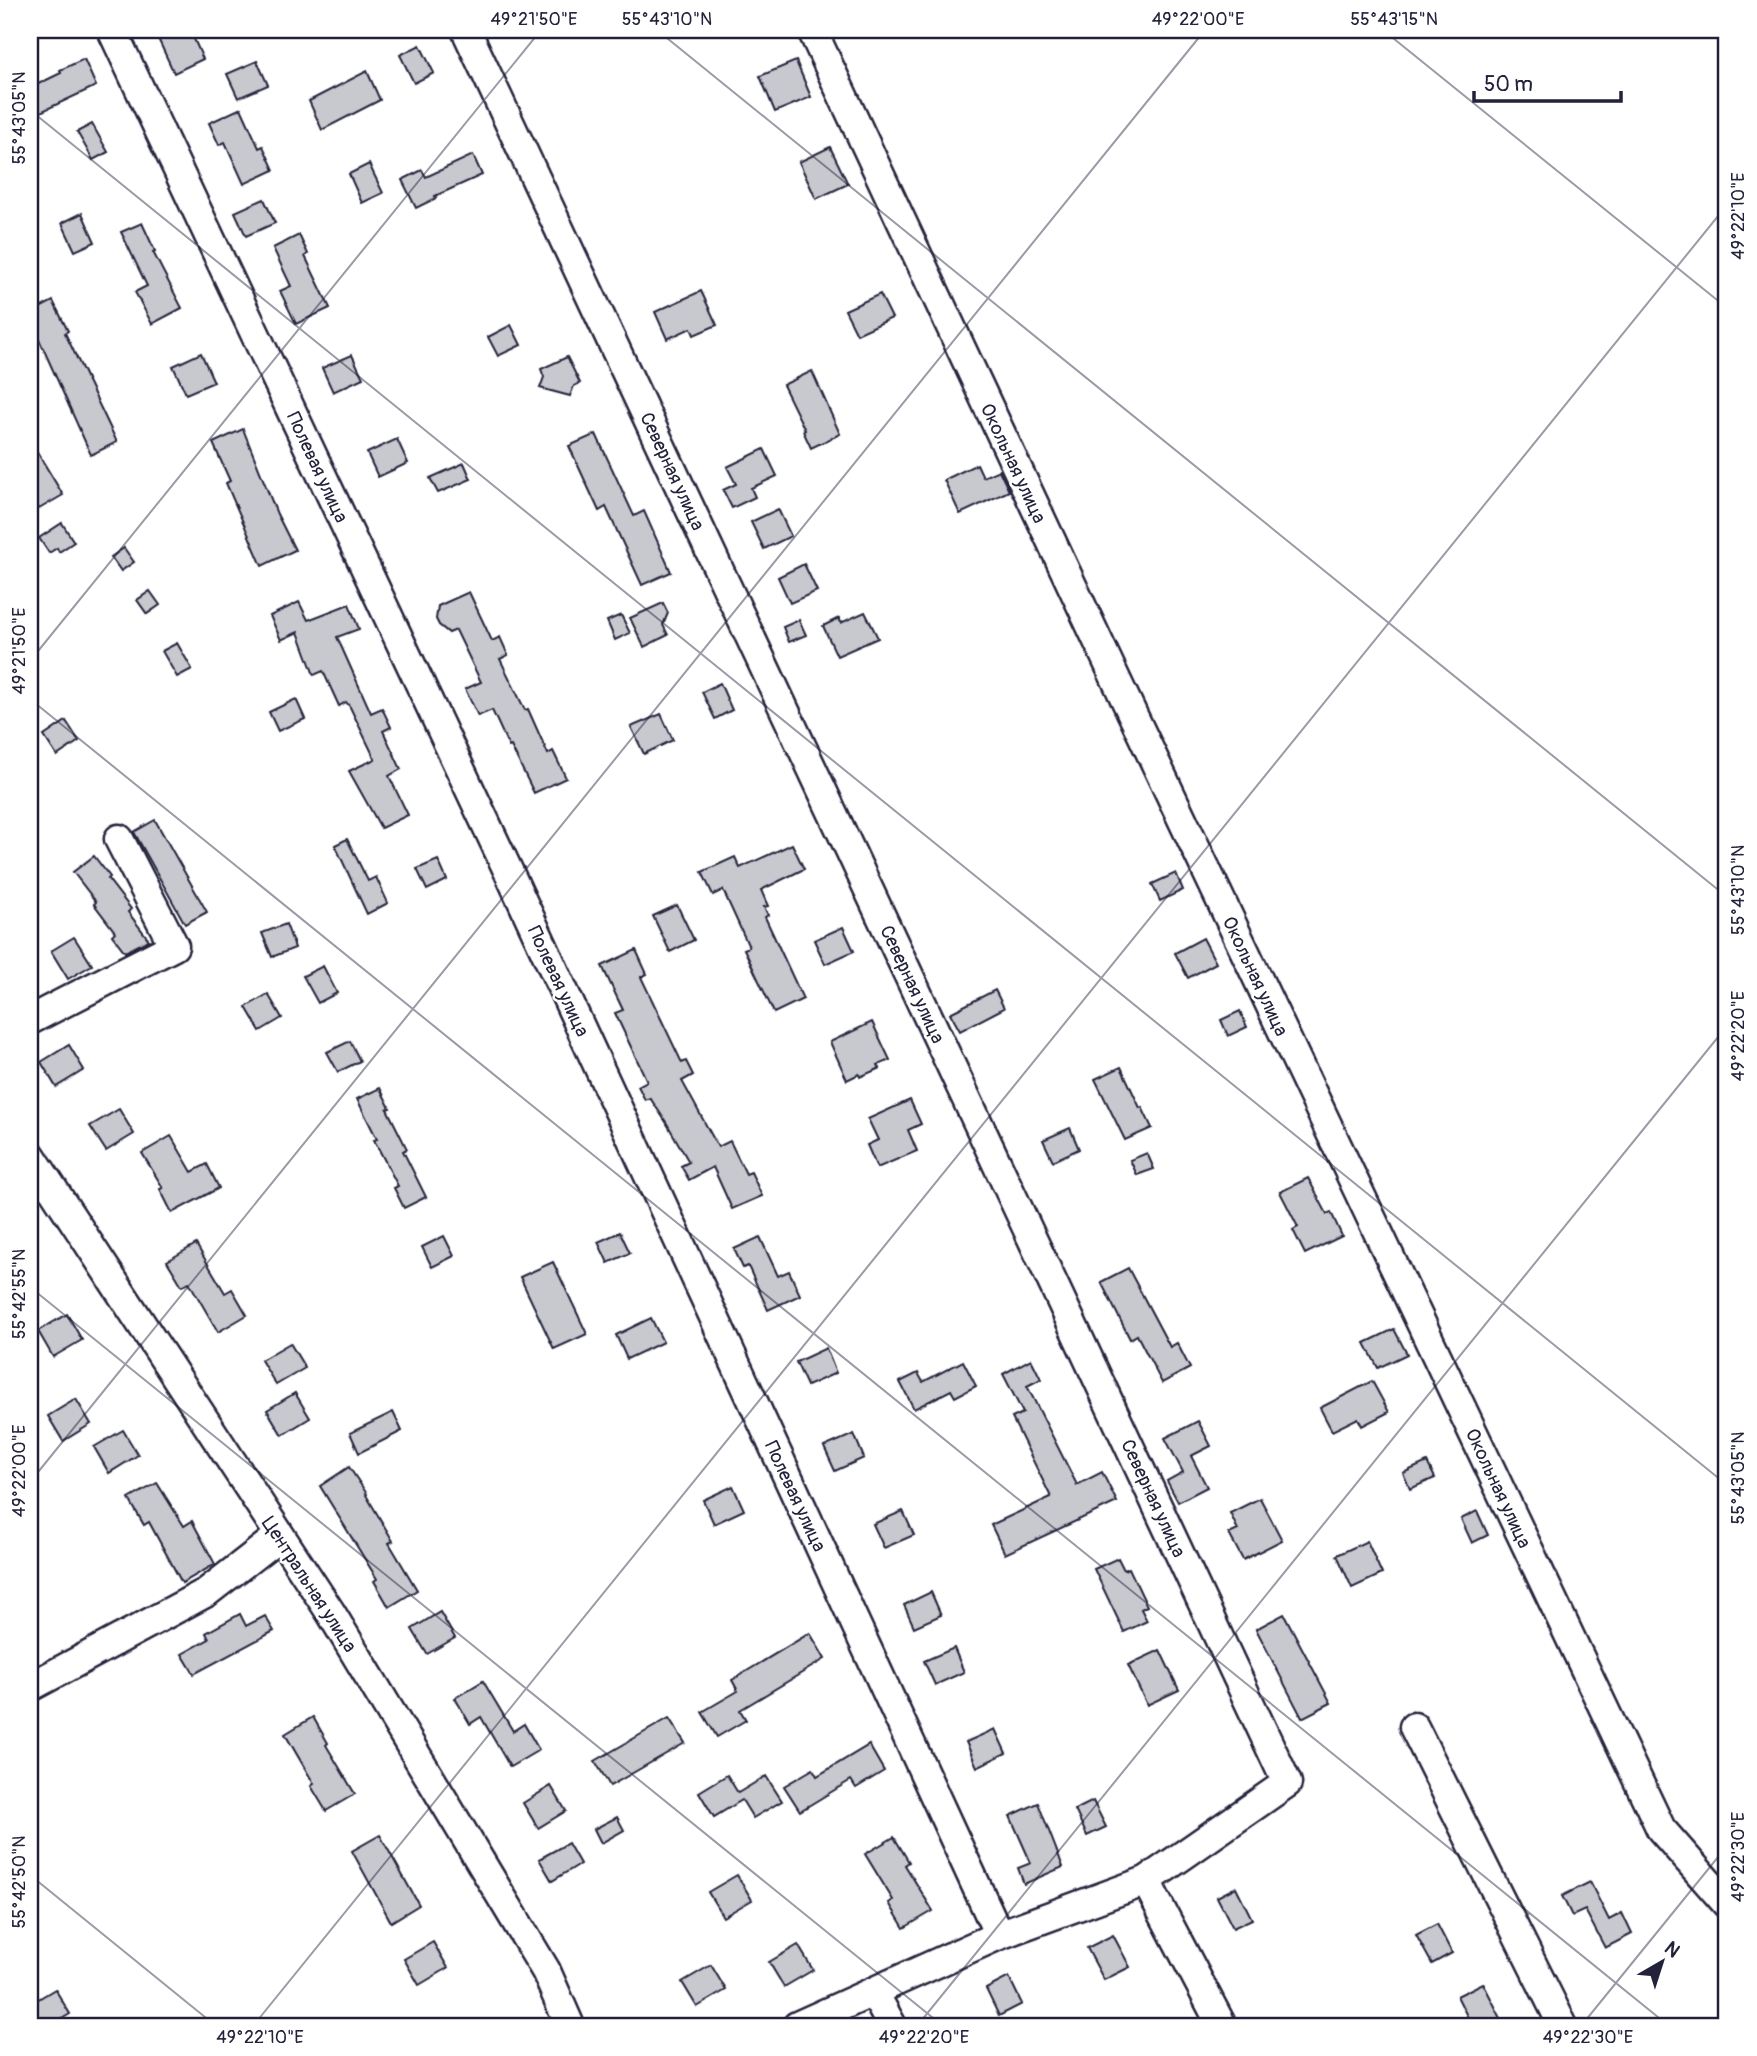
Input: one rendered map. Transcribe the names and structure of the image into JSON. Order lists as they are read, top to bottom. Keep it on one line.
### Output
{"streets":{"street":["Окольная улица","Полевая улица","Северная улица","Центральная улица"]},"scale_bar":"50 m","north":"top right","coordinates":["49°21'50\"E","55°43'10\"N","49°22'00\"E","55°43'15\"N","55°43'05\"N","49°22'10\"E","49°22'20\"E","55°42'55\"N","49°22'30\"E","55°42'50\"N"]}
